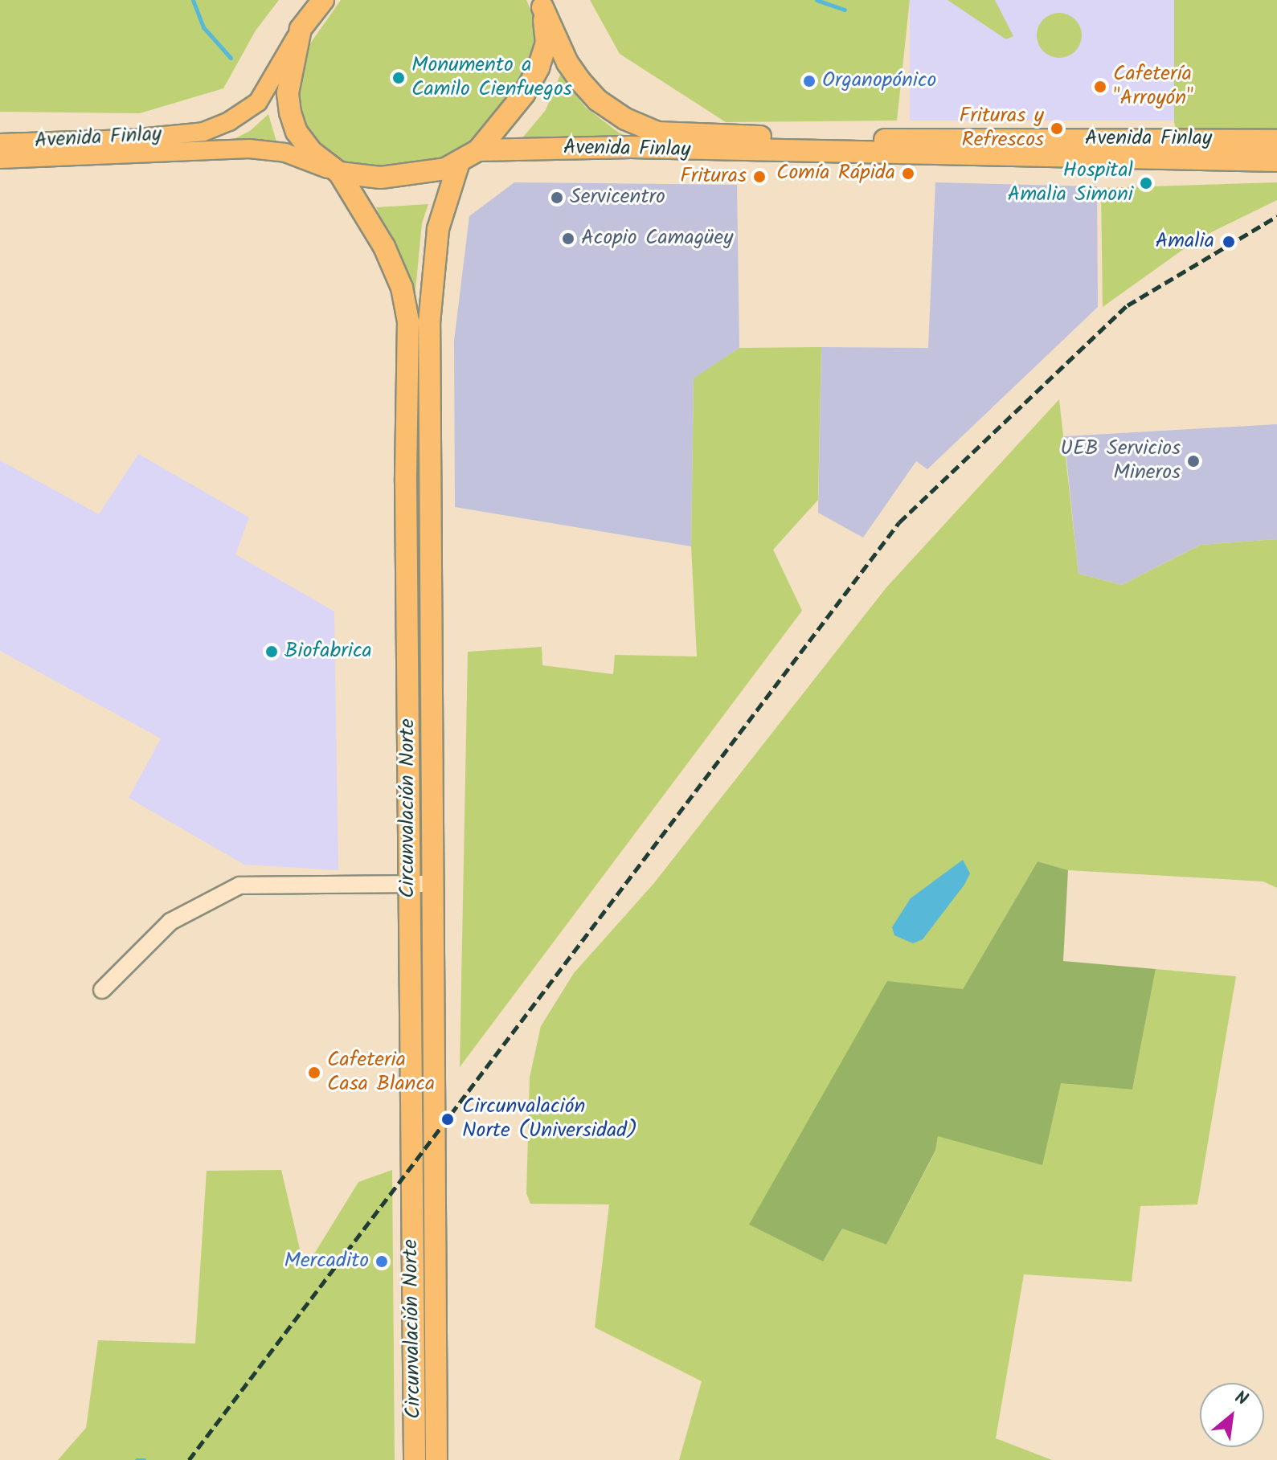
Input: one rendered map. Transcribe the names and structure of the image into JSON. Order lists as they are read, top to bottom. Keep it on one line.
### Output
{"streets":{"highway":["Avenida Finlay","Circunvalación Norte"]},"crossings":[["Avenida Finlay","Circunvalación Norte"]],"places":["Monumento a Camilo Cienfuegos","Organopónico","Cafetería \"Arroyón\"","Frituras y Refrescos","Comía Rápida","Frituras","Hospital Amalia Simoni","Servicentro","Acopio Camagüey","Amalia","UEB Servicios Mineros","Biofabrica","Cafeteria Casa Blanca","Circunvalación Norte (Universidad)","Mercadito"],"north":"top right"}
